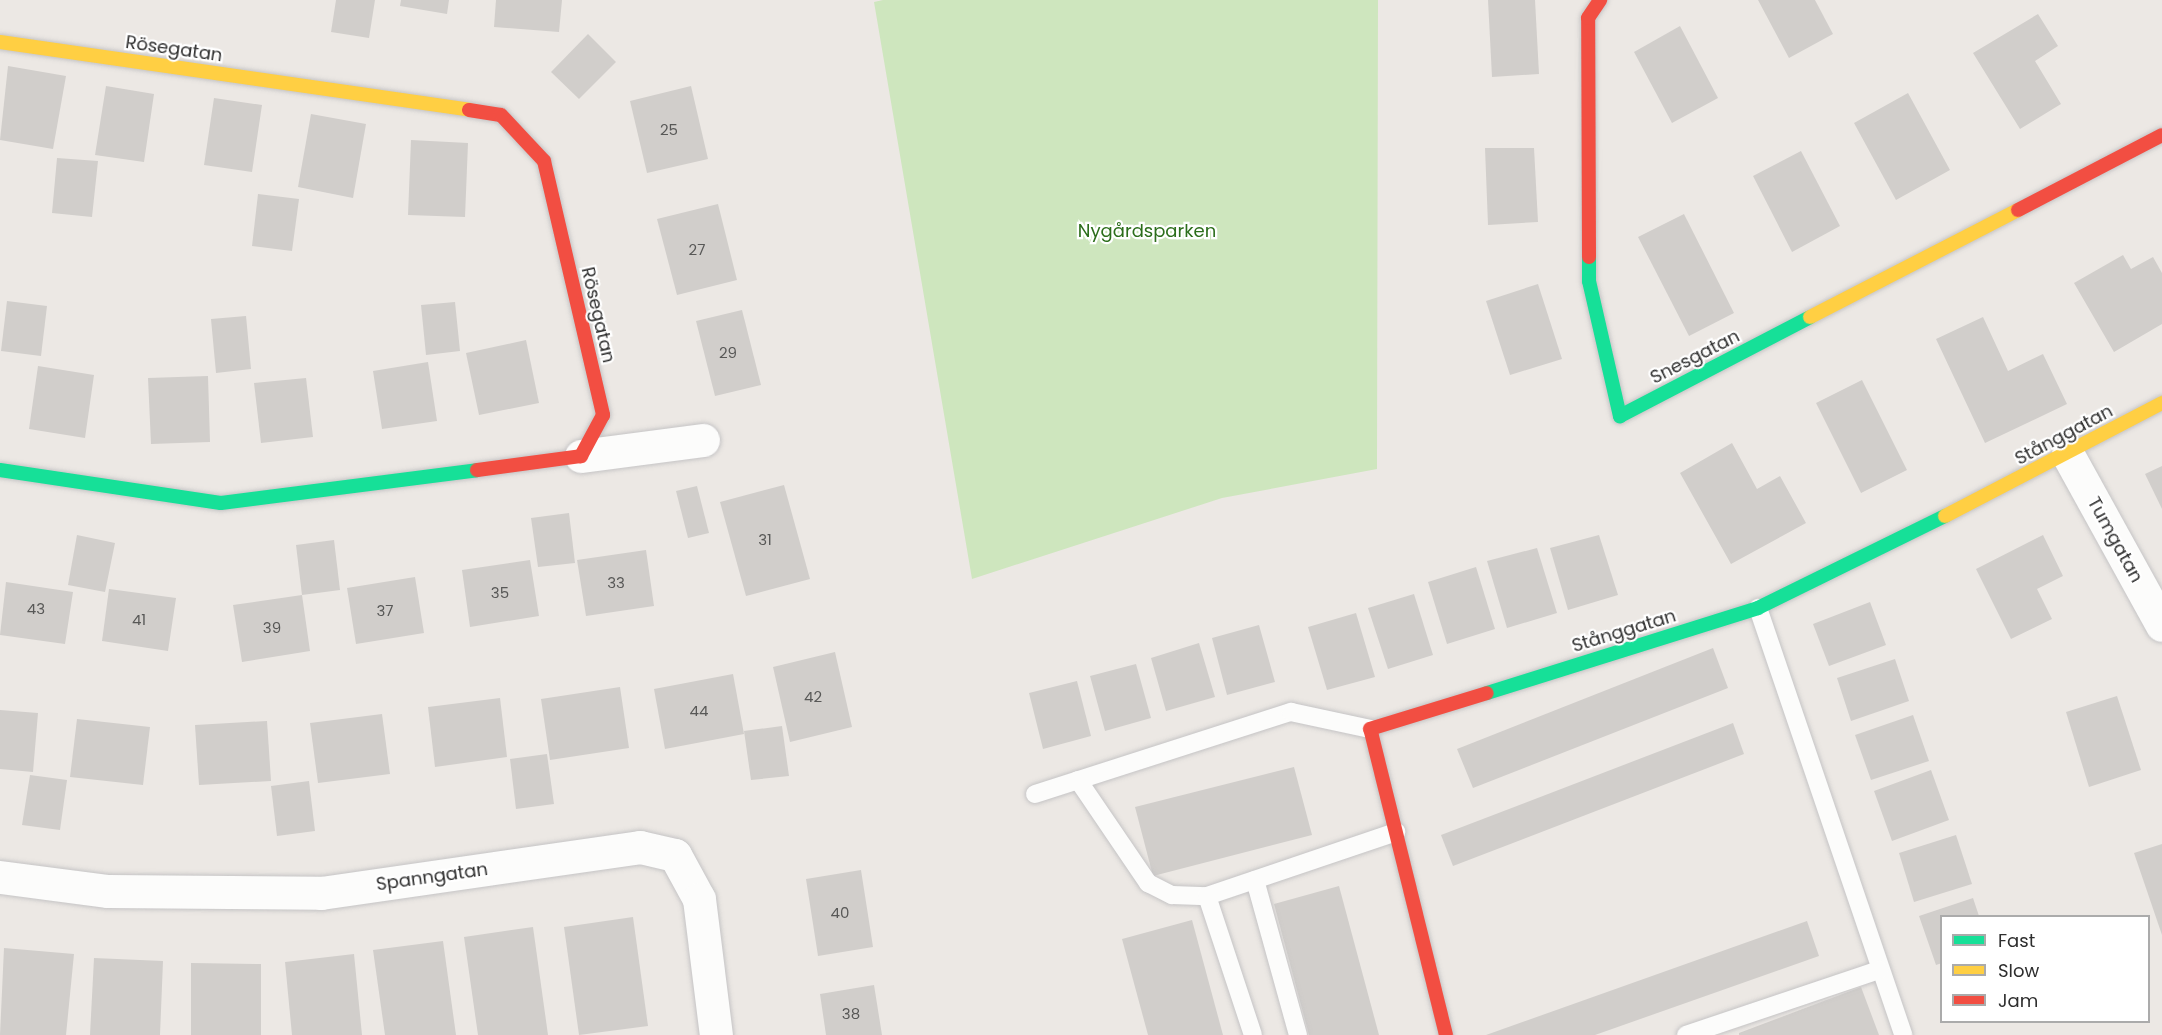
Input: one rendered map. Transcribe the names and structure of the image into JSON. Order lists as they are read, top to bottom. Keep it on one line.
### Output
{"streets":{"street":["Rösegatan","Snesgatan","Stånggatan","Tumgatan","Spanngatan"]},"crossings":[["Stånggatan","Tumgatan"]],"parks":["Nygårdsparken"],"house_numbers":["25","27","29","31","33","35","43","37","41","39","42","44","40","38"],"legend":["Fast","Slow","Jam"]}
